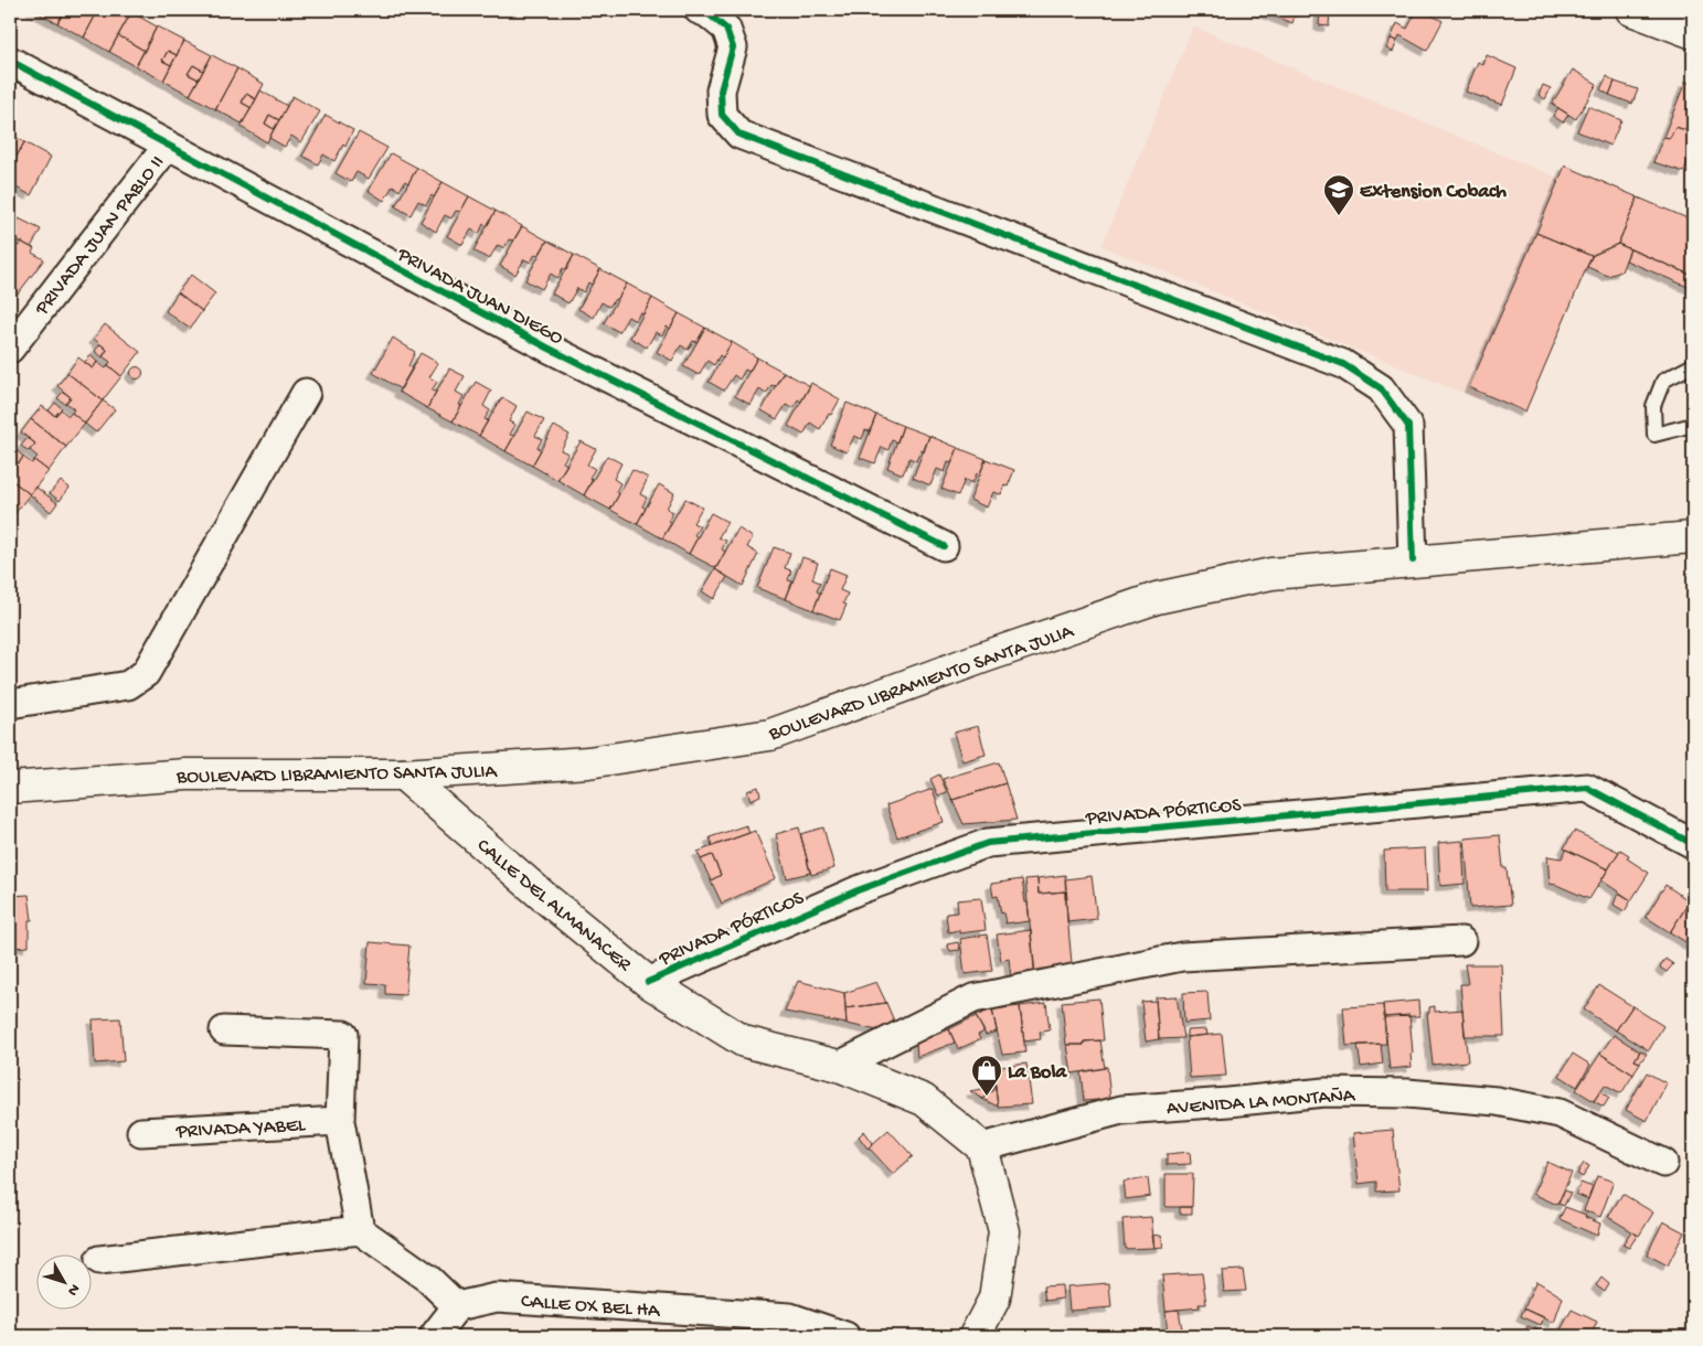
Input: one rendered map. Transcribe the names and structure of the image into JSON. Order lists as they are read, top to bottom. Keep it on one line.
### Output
{"streets":{"main road":["BOULEVARD LIBRAMIENTO SANTA JULIA","CALLE DEL ALMANACER"],"street":["PRIVADA JUAN PABLO II","PRIVADA JUAN DIEGO","PRIVADA PÓRTICOS","AVENIDA LA MONTAÑA","PRIVADA YABEL","CALLE OX BEL HA"]},"crossings":[["PRIVADA JUAN PABLO II","PRIVADA JUAN DIEGO"],["BOULEVARD LIBRAMIENTO SANTA JULIA","CALLE DEL ALMANACER"],["PRIVADA PÓRTICOS","CALLE DEL ALMANACER"],["CALLE DEL ALMANACER","AVENIDA LA MONTAÑA"]],"places":{"school or university":["Extension Cobach"],"shop":["La Bola"]},"north":"bottom right"}
